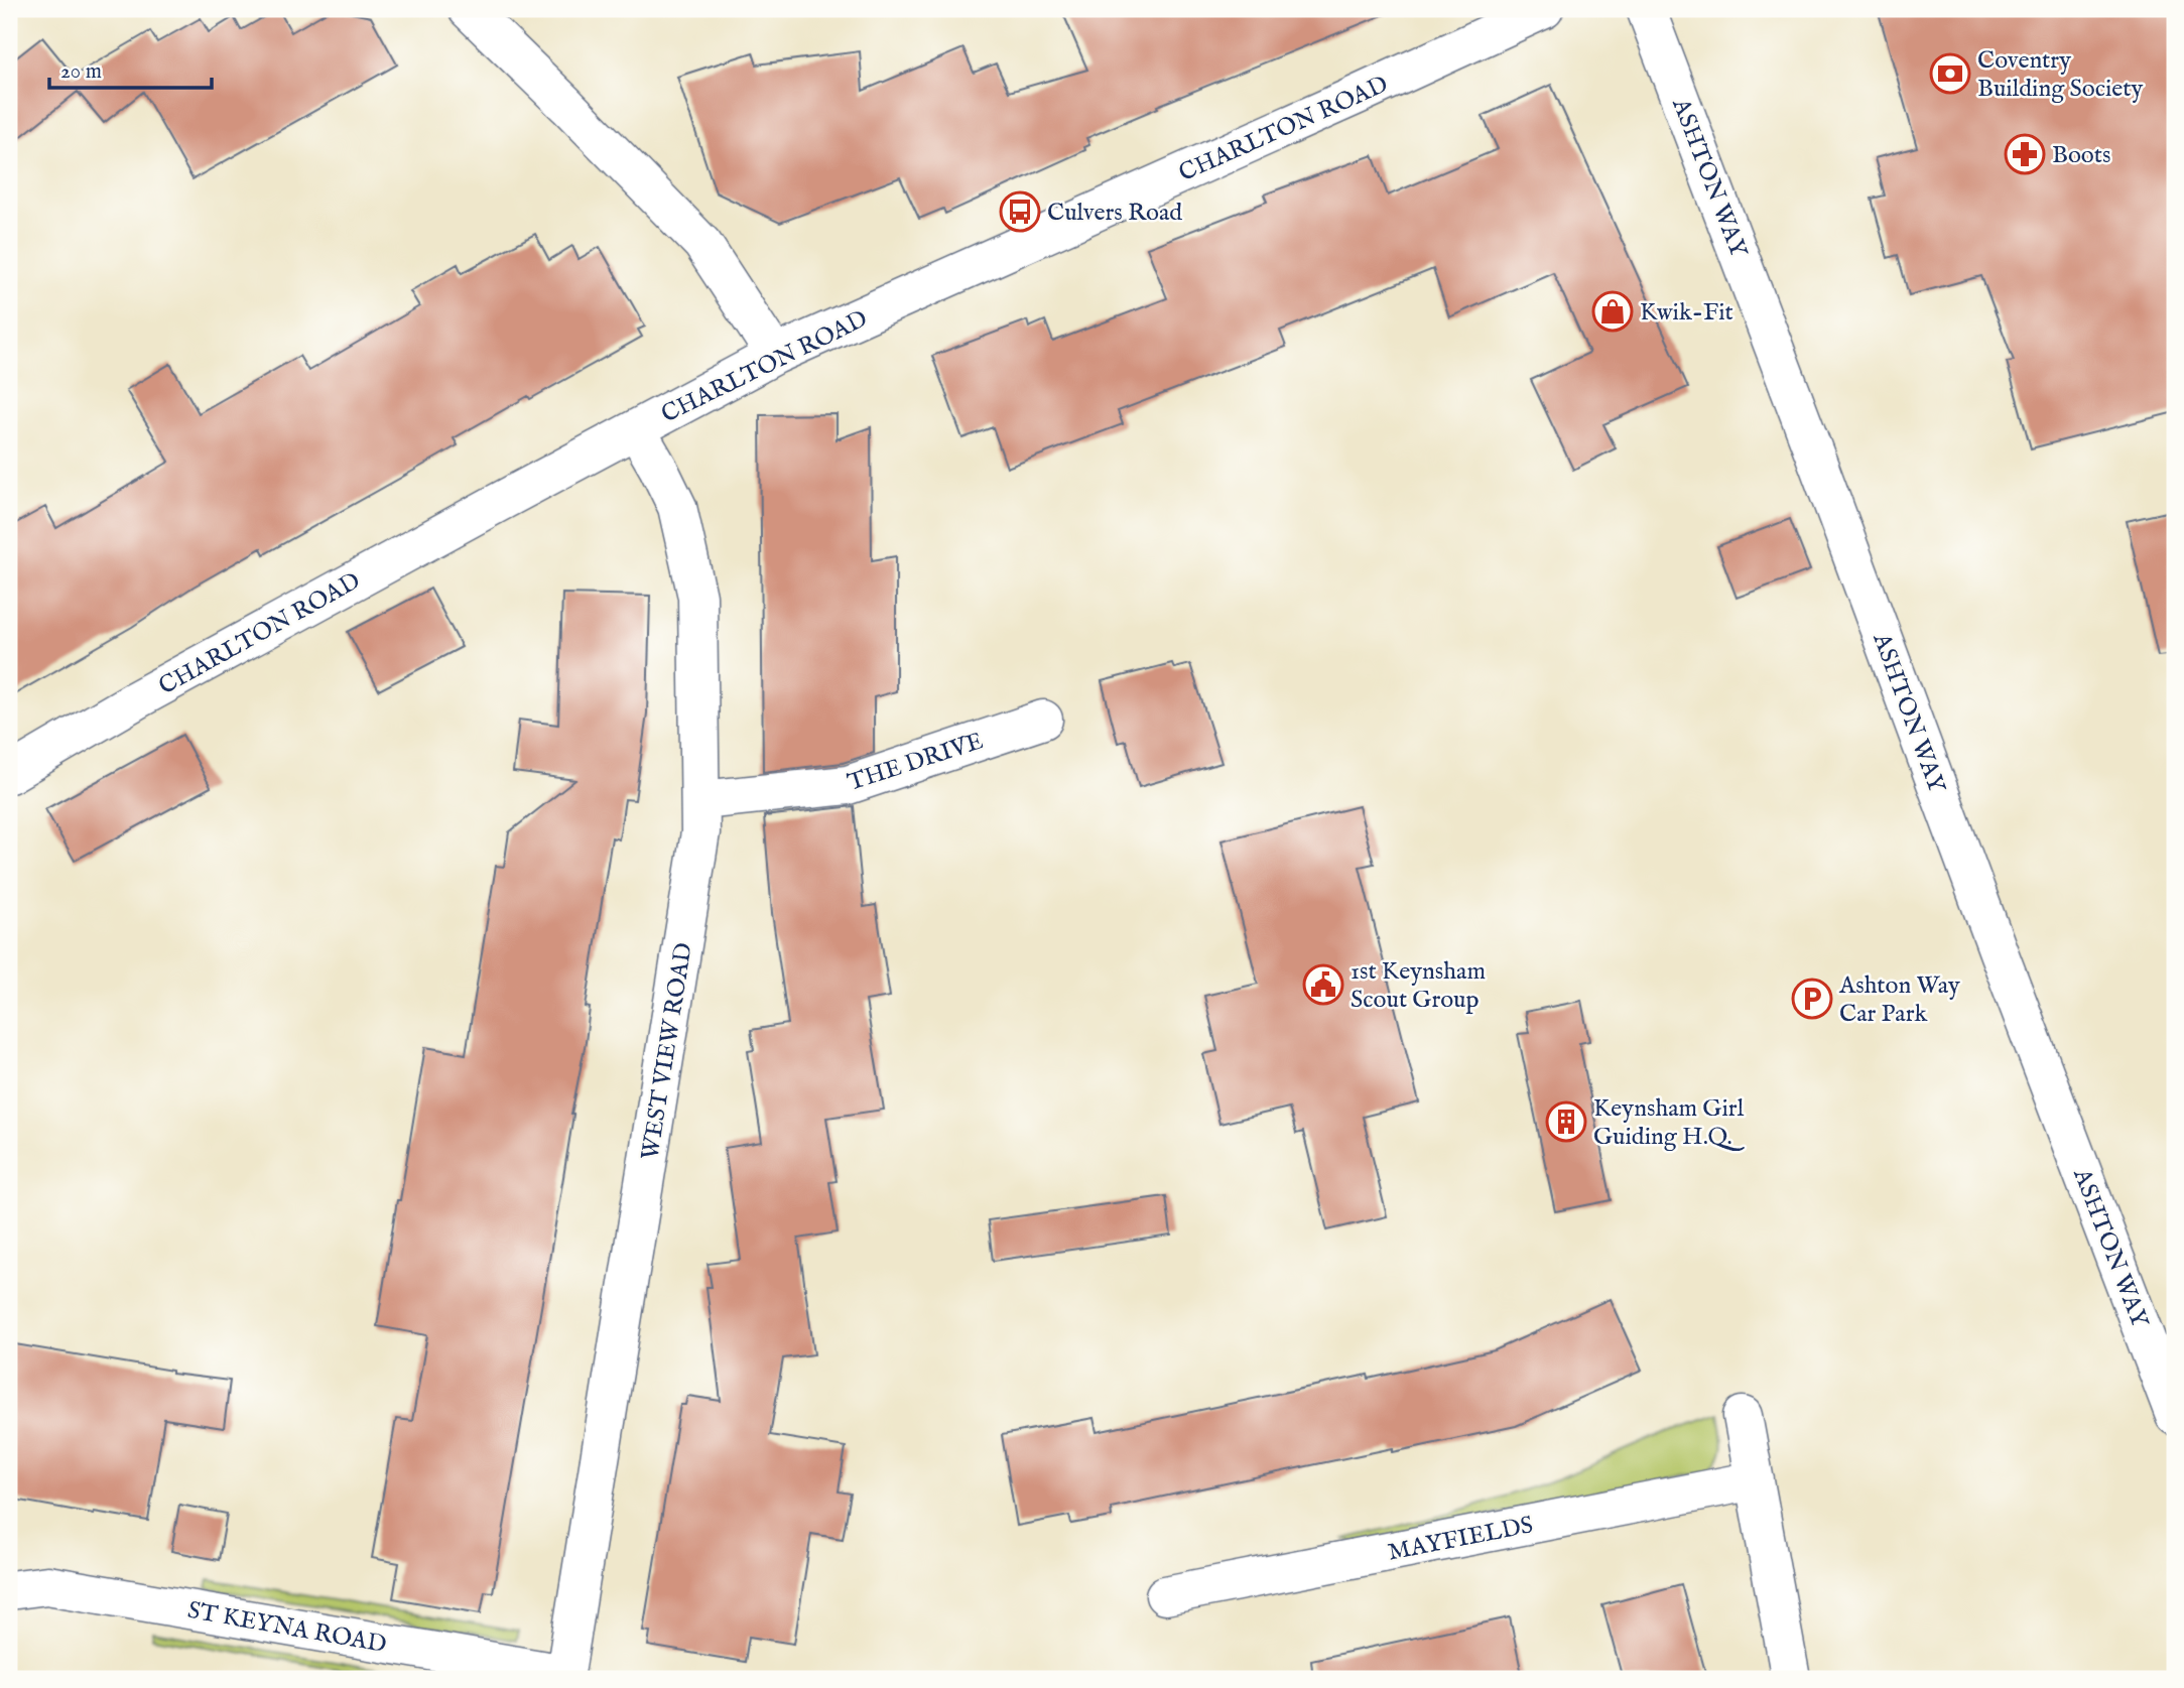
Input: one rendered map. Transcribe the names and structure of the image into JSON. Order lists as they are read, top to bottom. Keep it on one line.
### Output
{"streets":{"street":["CHARLTON ROAD","ASHTON WAY","THE DRIVE","WEST VIEW ROAD","MAYFIELDS","ST KEYNA ROAD"]},"crossings":[["CHARLTON ROAD","WEST VIEW ROAD"],["THE DRIVE","WEST VIEW ROAD"],["WEST VIEW ROAD","ST KEYNA ROAD"]],"places":{"bank":["Coventry Building Society"],"pharmacy":["Boots"],"bus stop":["Culvers Road"],"shop":["Kwik-Fit"],"public building":["1st Keynsham Scout Group"],"parking":["Ashton Way Car Park"],"building":["Keynsham Girl Guiding H.Q."]},"scale_bar":"20 m"}
